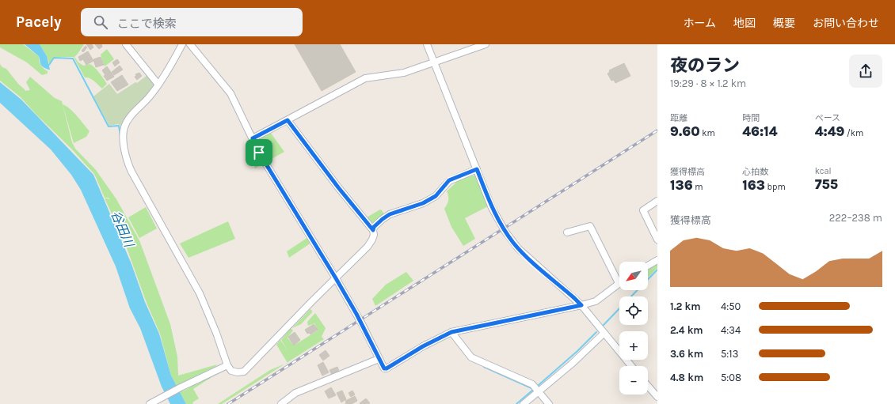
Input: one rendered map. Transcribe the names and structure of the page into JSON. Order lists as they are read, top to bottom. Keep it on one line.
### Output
{"water":["谷田川"],"north":"bottom left","page":{"header":"Pacely","search":"ここで検索","nav":["ホーム","地図","概要","お問い合わせ"],"heading":["夜のラン","19:29 · 8 × 1.2 km"],"stats":[["距離","9.60 km"],["時間","46:14"],["ペース","4:49 /km"],["獲得標高","136 m"],["心拍数","163 bpm"],["kcal","755"]],"chart":["獲得標高","222–238 m"],"map_buttons":["+","−"],"list":[{"name":"1.2 km","note":"4:50"},{"name":"2.4 km","note":"4:34"},{"name":"3.6 km","note":"5:13"},{"name":"4.8 km","note":"5:08"}]}}
